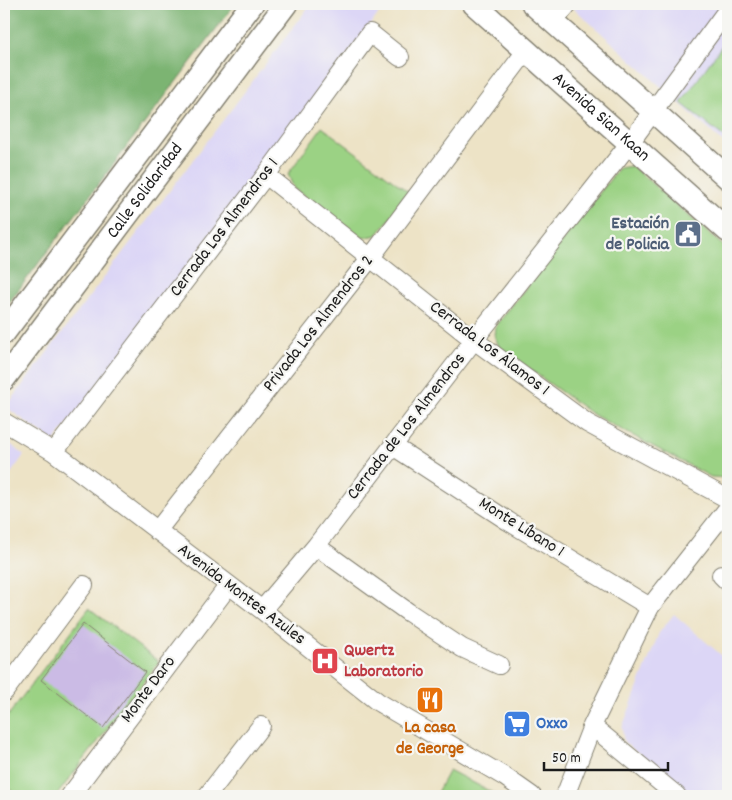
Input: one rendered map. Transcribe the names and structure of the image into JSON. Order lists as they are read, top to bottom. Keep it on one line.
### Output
{"streets":{"main road":["Avenida Sian Kaan","Calle Solidaridad"],"street":["Cerrada Los Almendros 1","Privada Los Almendros 2","Cerrada Los Álamos 1","Cerrada de Los Almendros","Monte Líbano 1","Avenida Montes Azules","Monte Daro"]},"crossings":[["Avenida Sian Kaan","Privada Los Almendros 2"],["Avenida Sian Kaan","Cerrada de Los Almendros"],["Cerrada Los Almendros 1","Cerrada Los Álamos 1"],["Cerrada Los Almendros 1","Avenida Montes Azules"],["Privada Los Almendros 2","Cerrada Los Álamos 1"],["Privada Los Almendros 2","Avenida Montes Azules"],["Cerrada Los Álamos 1","Cerrada de Los Almendros"],["Cerrada de Los Almendros","Monte Líbano 1"],["Cerrada de Los Almendros","Avenida Montes Azules"],["Avenida Montes Azules","Monte Daro"]],"places":{"public building":["Estación de Policia"],"hospital":["Qwertz Laboratorio"],"restaurant":["La casa de George"],"supermarket":["Oxxo"]},"scale_bar":"50 m"}
